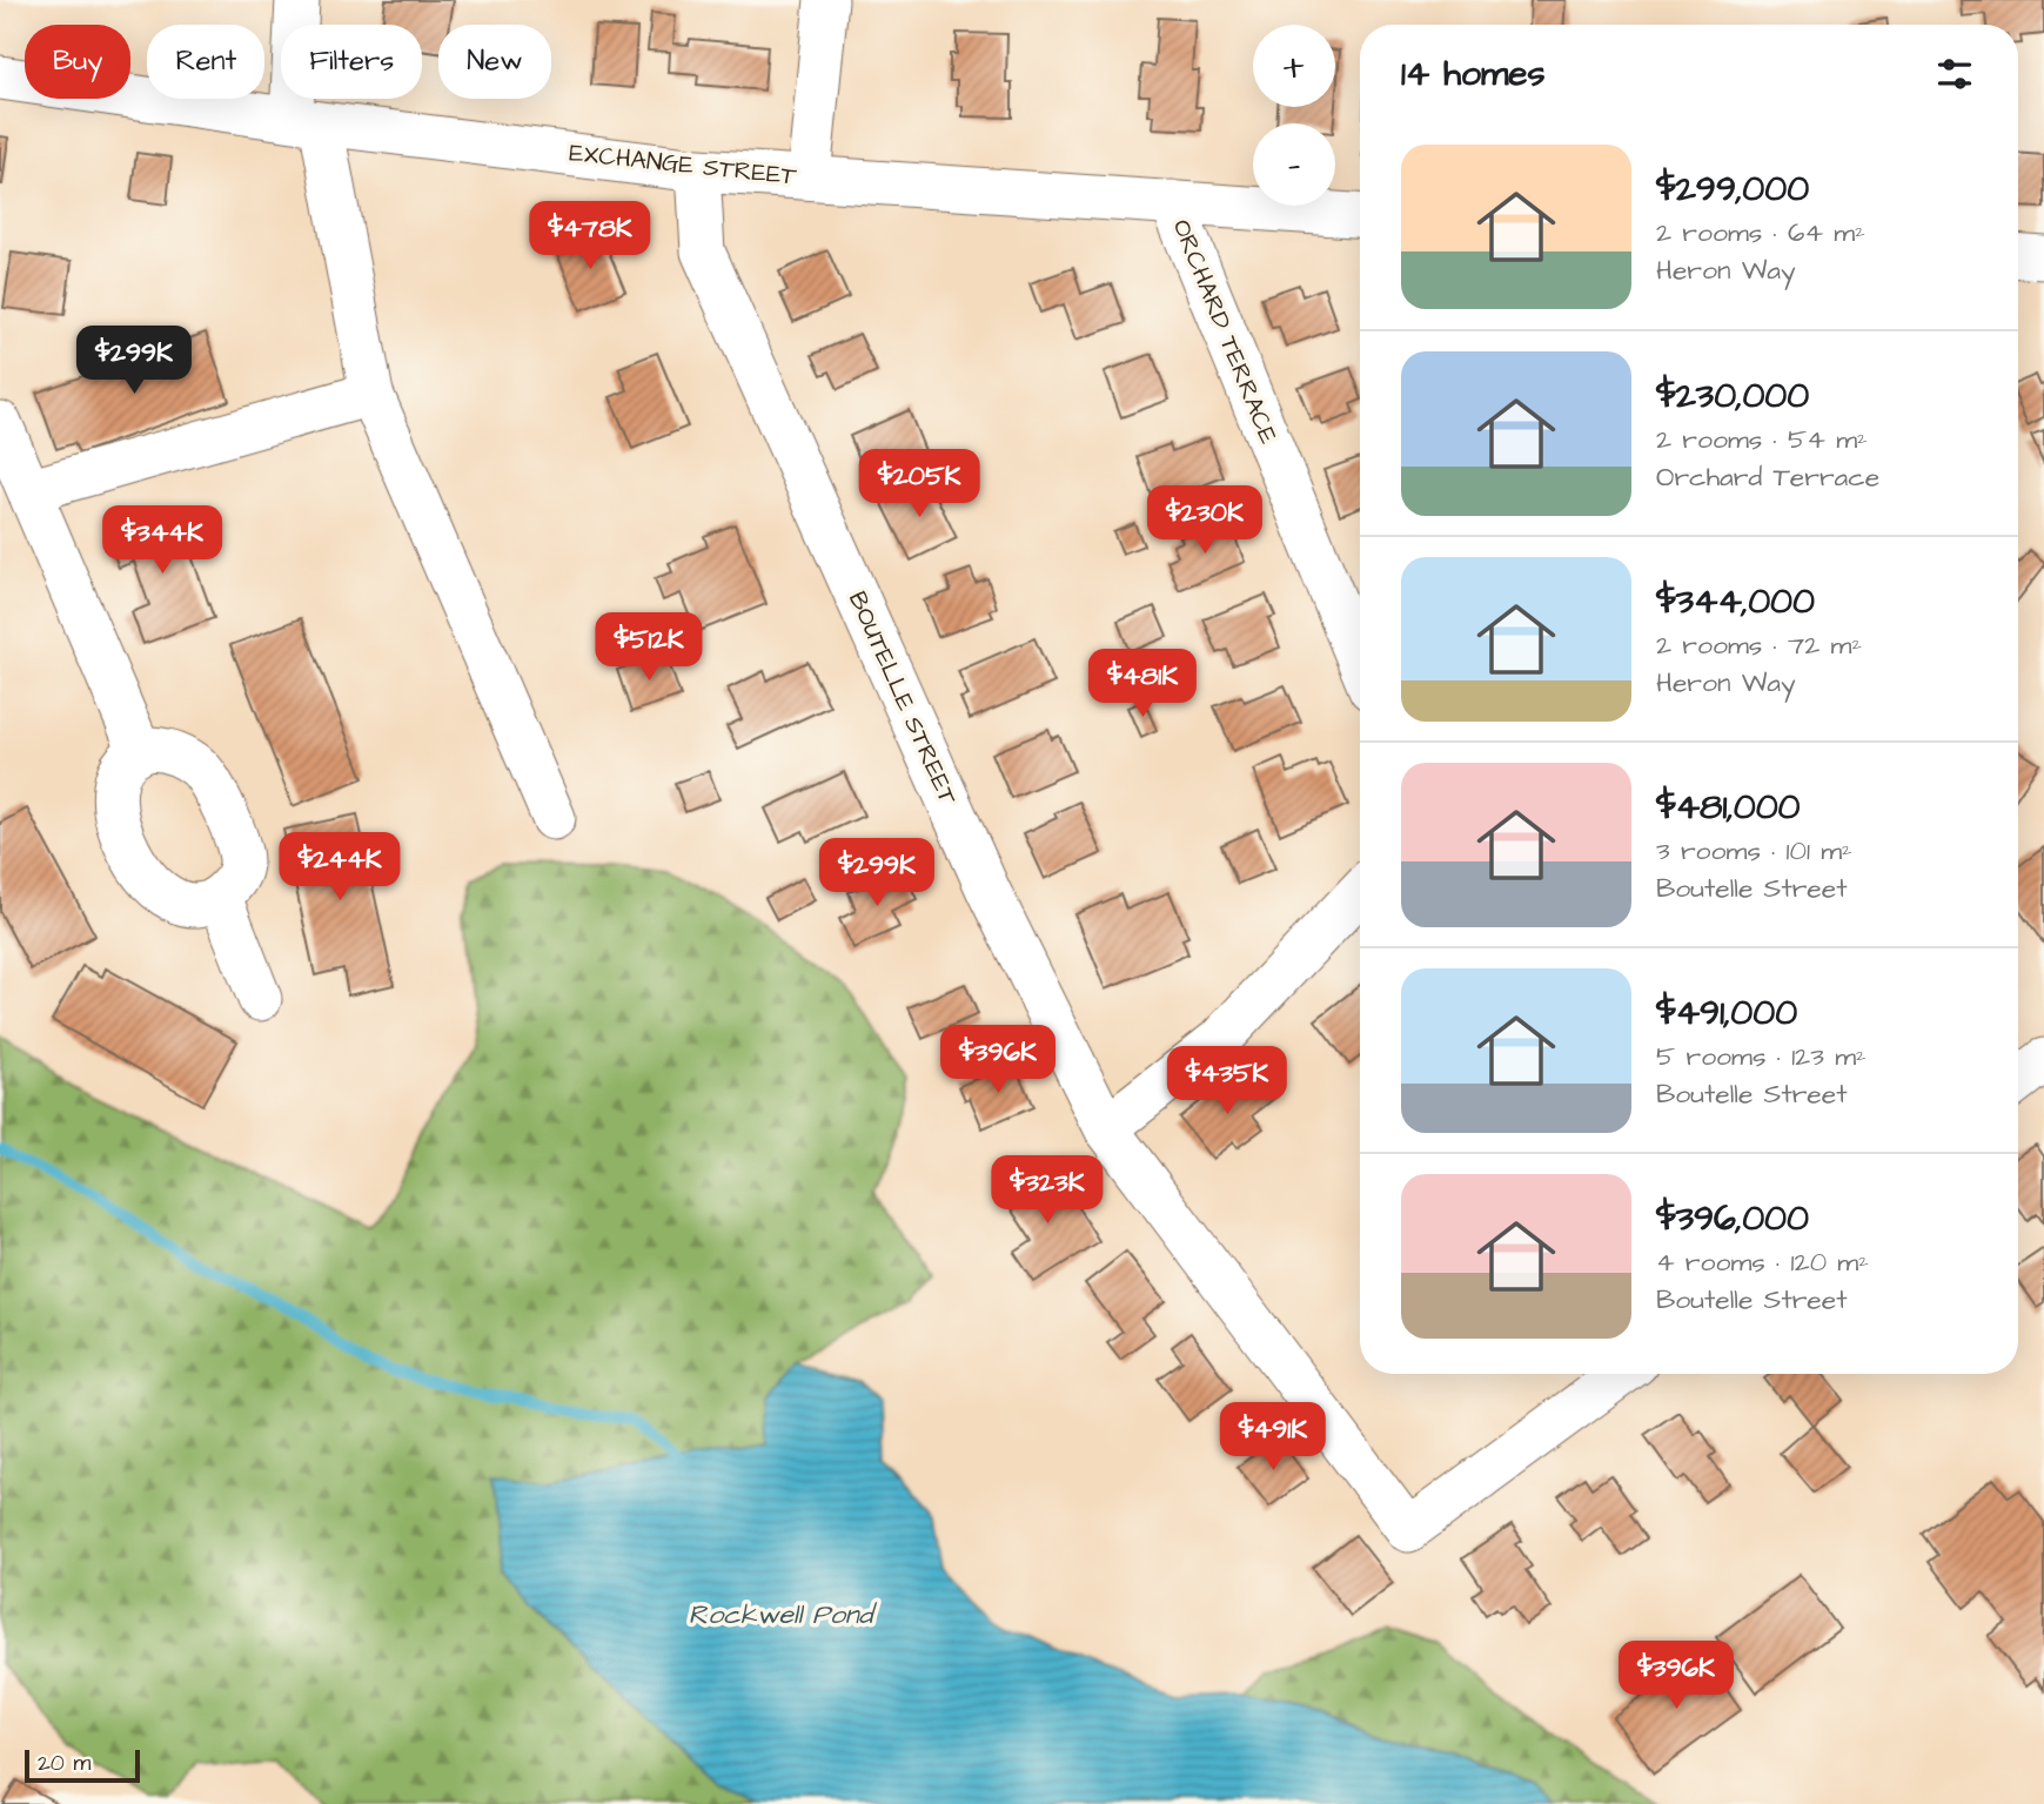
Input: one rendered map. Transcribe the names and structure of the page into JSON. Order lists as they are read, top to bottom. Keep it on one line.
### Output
{"streets":{"street":["EXCHANGE STREET","ORCHARD TERRACE","BOUTELLE STREET"]},"crossings":[["EXCHANGE STREET","ORCHARD TERRACE"],["EXCHANGE STREET","BOUTELLE STREET"]],"water":["Rockwell Pond"],"scale_bar":"20 m","page":{"map_buttons":["+","−"],"chip":["Buy","Rent","Filters","New"],"heading":"14 homes","list":[{"name":"$299,000","note":"2 rooms · 64 m² · Heron Way"},{"name":"$230,000","note":"2 rooms · 54 m² · Orchard Terrace"},{"name":"$344,000","note":"2 rooms · 72 m² · Heron Way"},{"name":"$481,000","note":"3 rooms · 101 m² · Boutelle Street"},{"name":"$491,000","note":"5 rooms · 123 m² · Boutelle Street"},{"name":"$396,000","note":"4 rooms · 120 m² · Boutelle Street"}],"price":["$478K","$299K","$205K","$230K","$344K","$512K","$481K","$244K","$299K","$396K","$435K","$323K","$491K","$396K"],"scale":"20 m"}}
